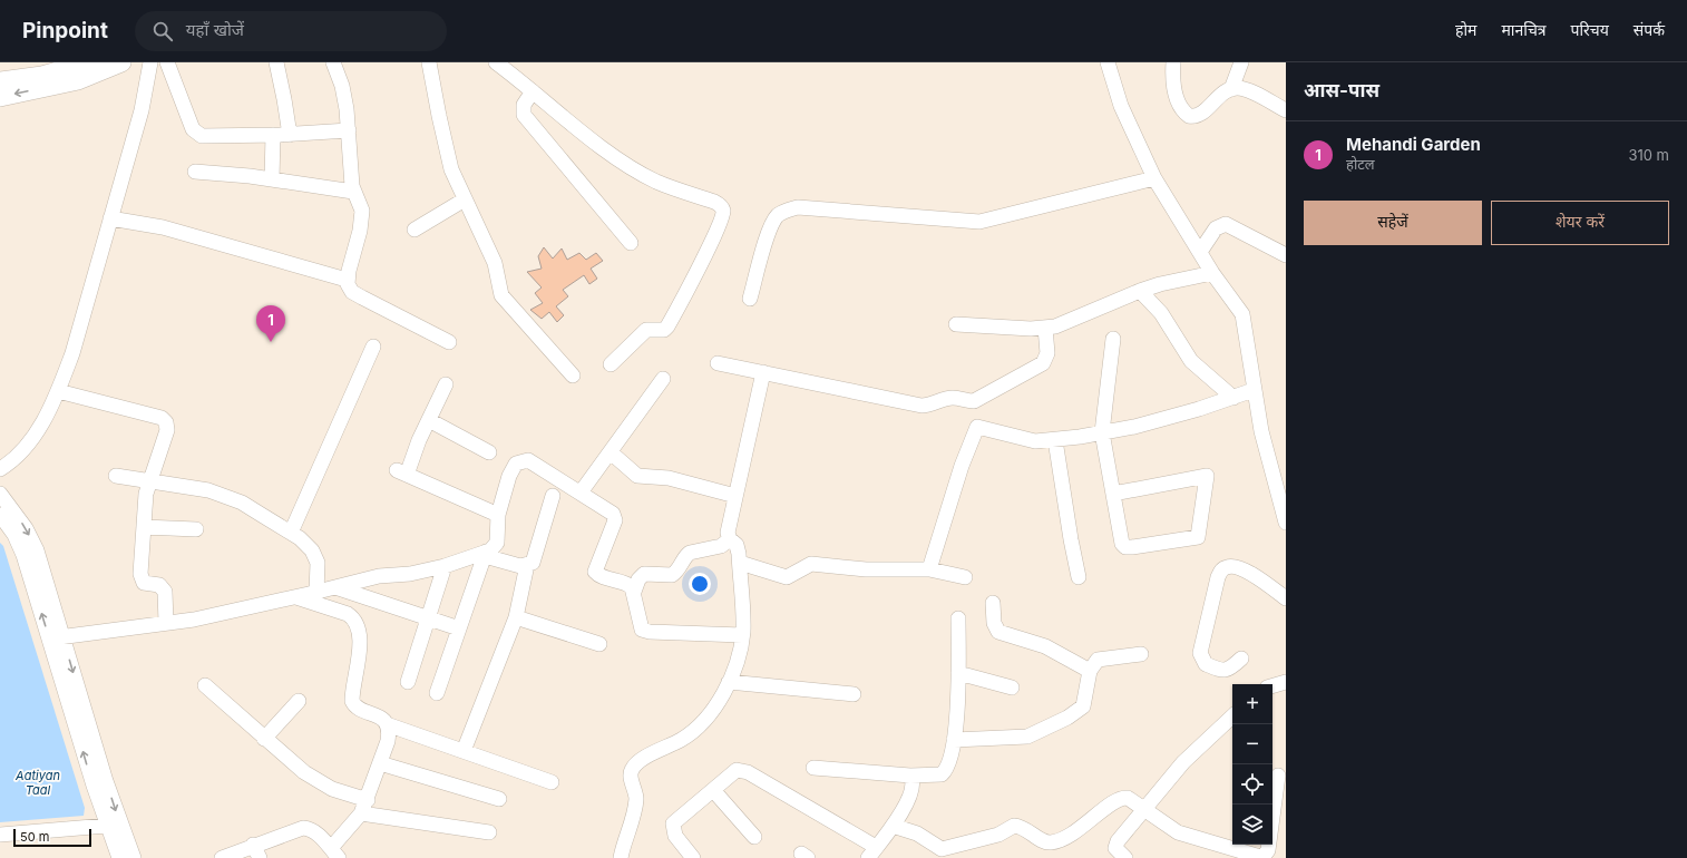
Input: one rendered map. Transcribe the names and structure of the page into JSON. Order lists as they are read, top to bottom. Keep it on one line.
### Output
{"water":["Aatiyan Taal"],"scale_bar":"50 m","page":{"header":"Pinpoint","search":"यहाँ खोजें","nav":["होम","मानचित्र","परिचय","संपर्क"],"heading":"आस-पास","list":[{"mark":"1","name":"Mehandi Garden","note":"होटल","value":"310 m"}],"buttons":["सहेजें","शेयर करें"],"pins":"1","map_buttons":["+","−"],"scale":"50 m"}}
